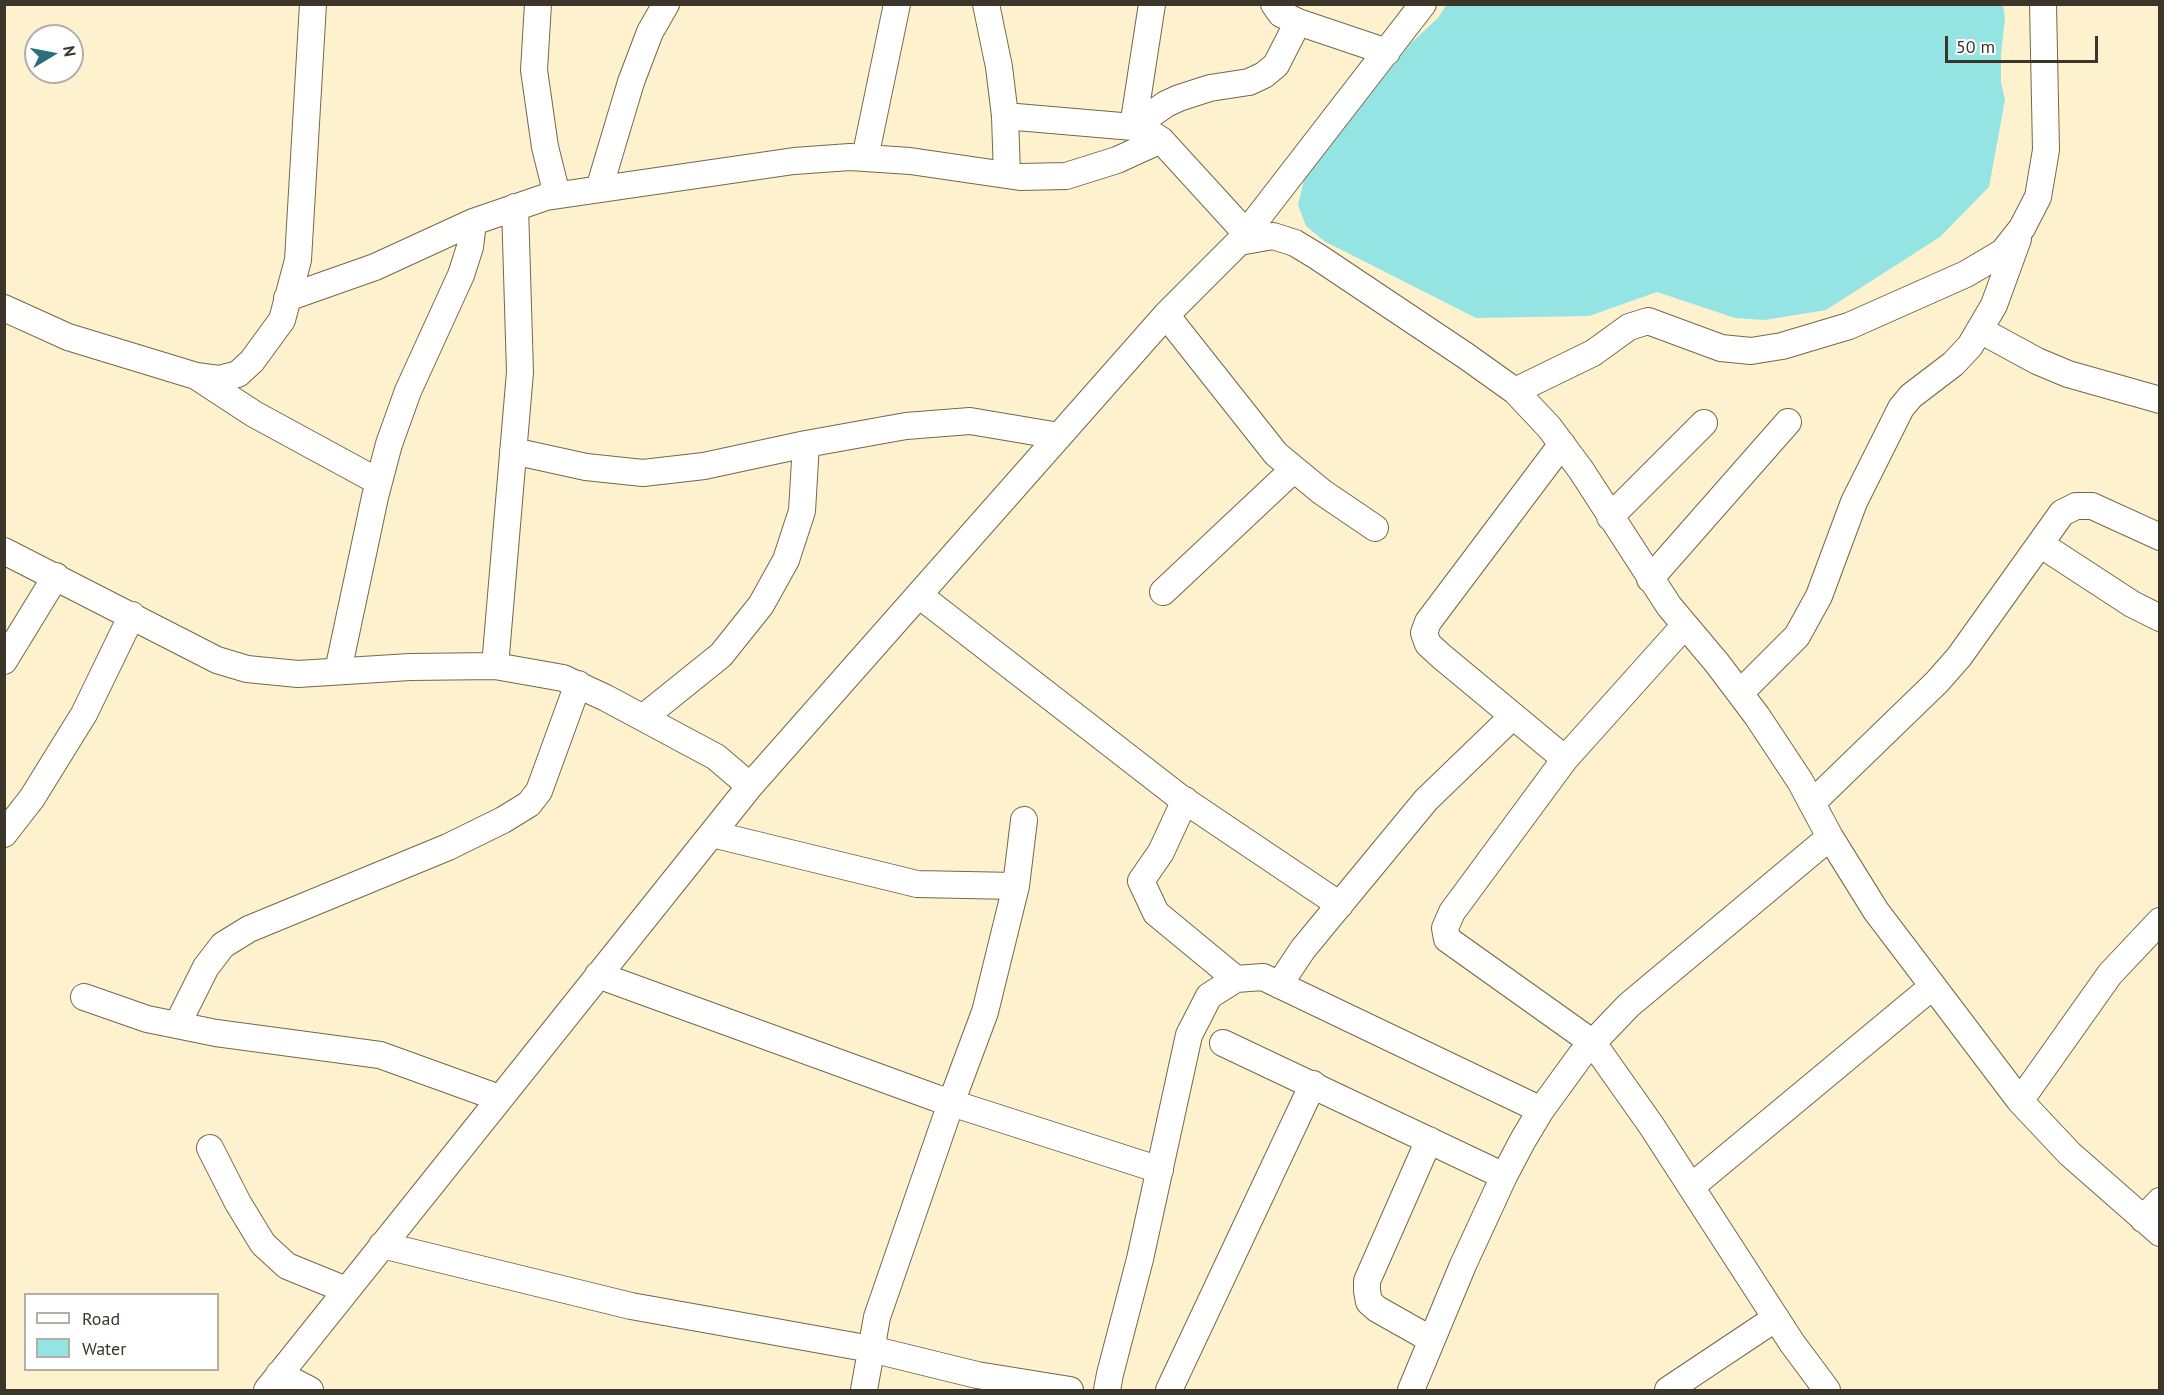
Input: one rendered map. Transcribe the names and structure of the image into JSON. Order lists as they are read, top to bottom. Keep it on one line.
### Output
{"legend":["Road","Water"],"scale_bar":"50 m","north":"right"}
